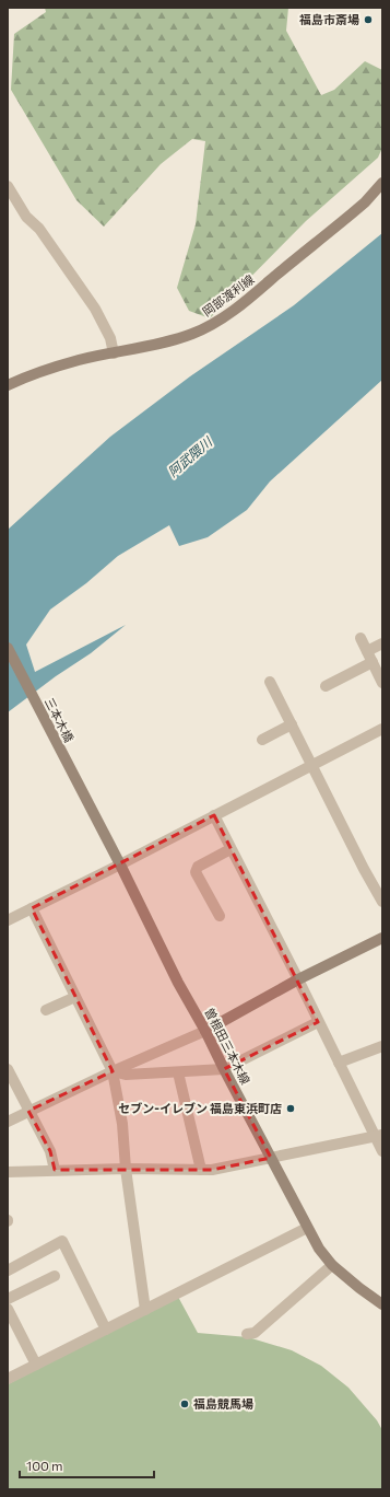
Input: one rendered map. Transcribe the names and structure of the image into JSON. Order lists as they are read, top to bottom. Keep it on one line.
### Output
{"streets":{"street":["岡部渡利線","三本木橋","曽根田三本木線"]},"crossings":[["三本木橋","曽根田三本木線"]],"water":["阿武隈川"],"places":["福島市斎場","セブン-イレブン 福島東浜町店","福島競馬場"],"scale_bar":"100 m"}
